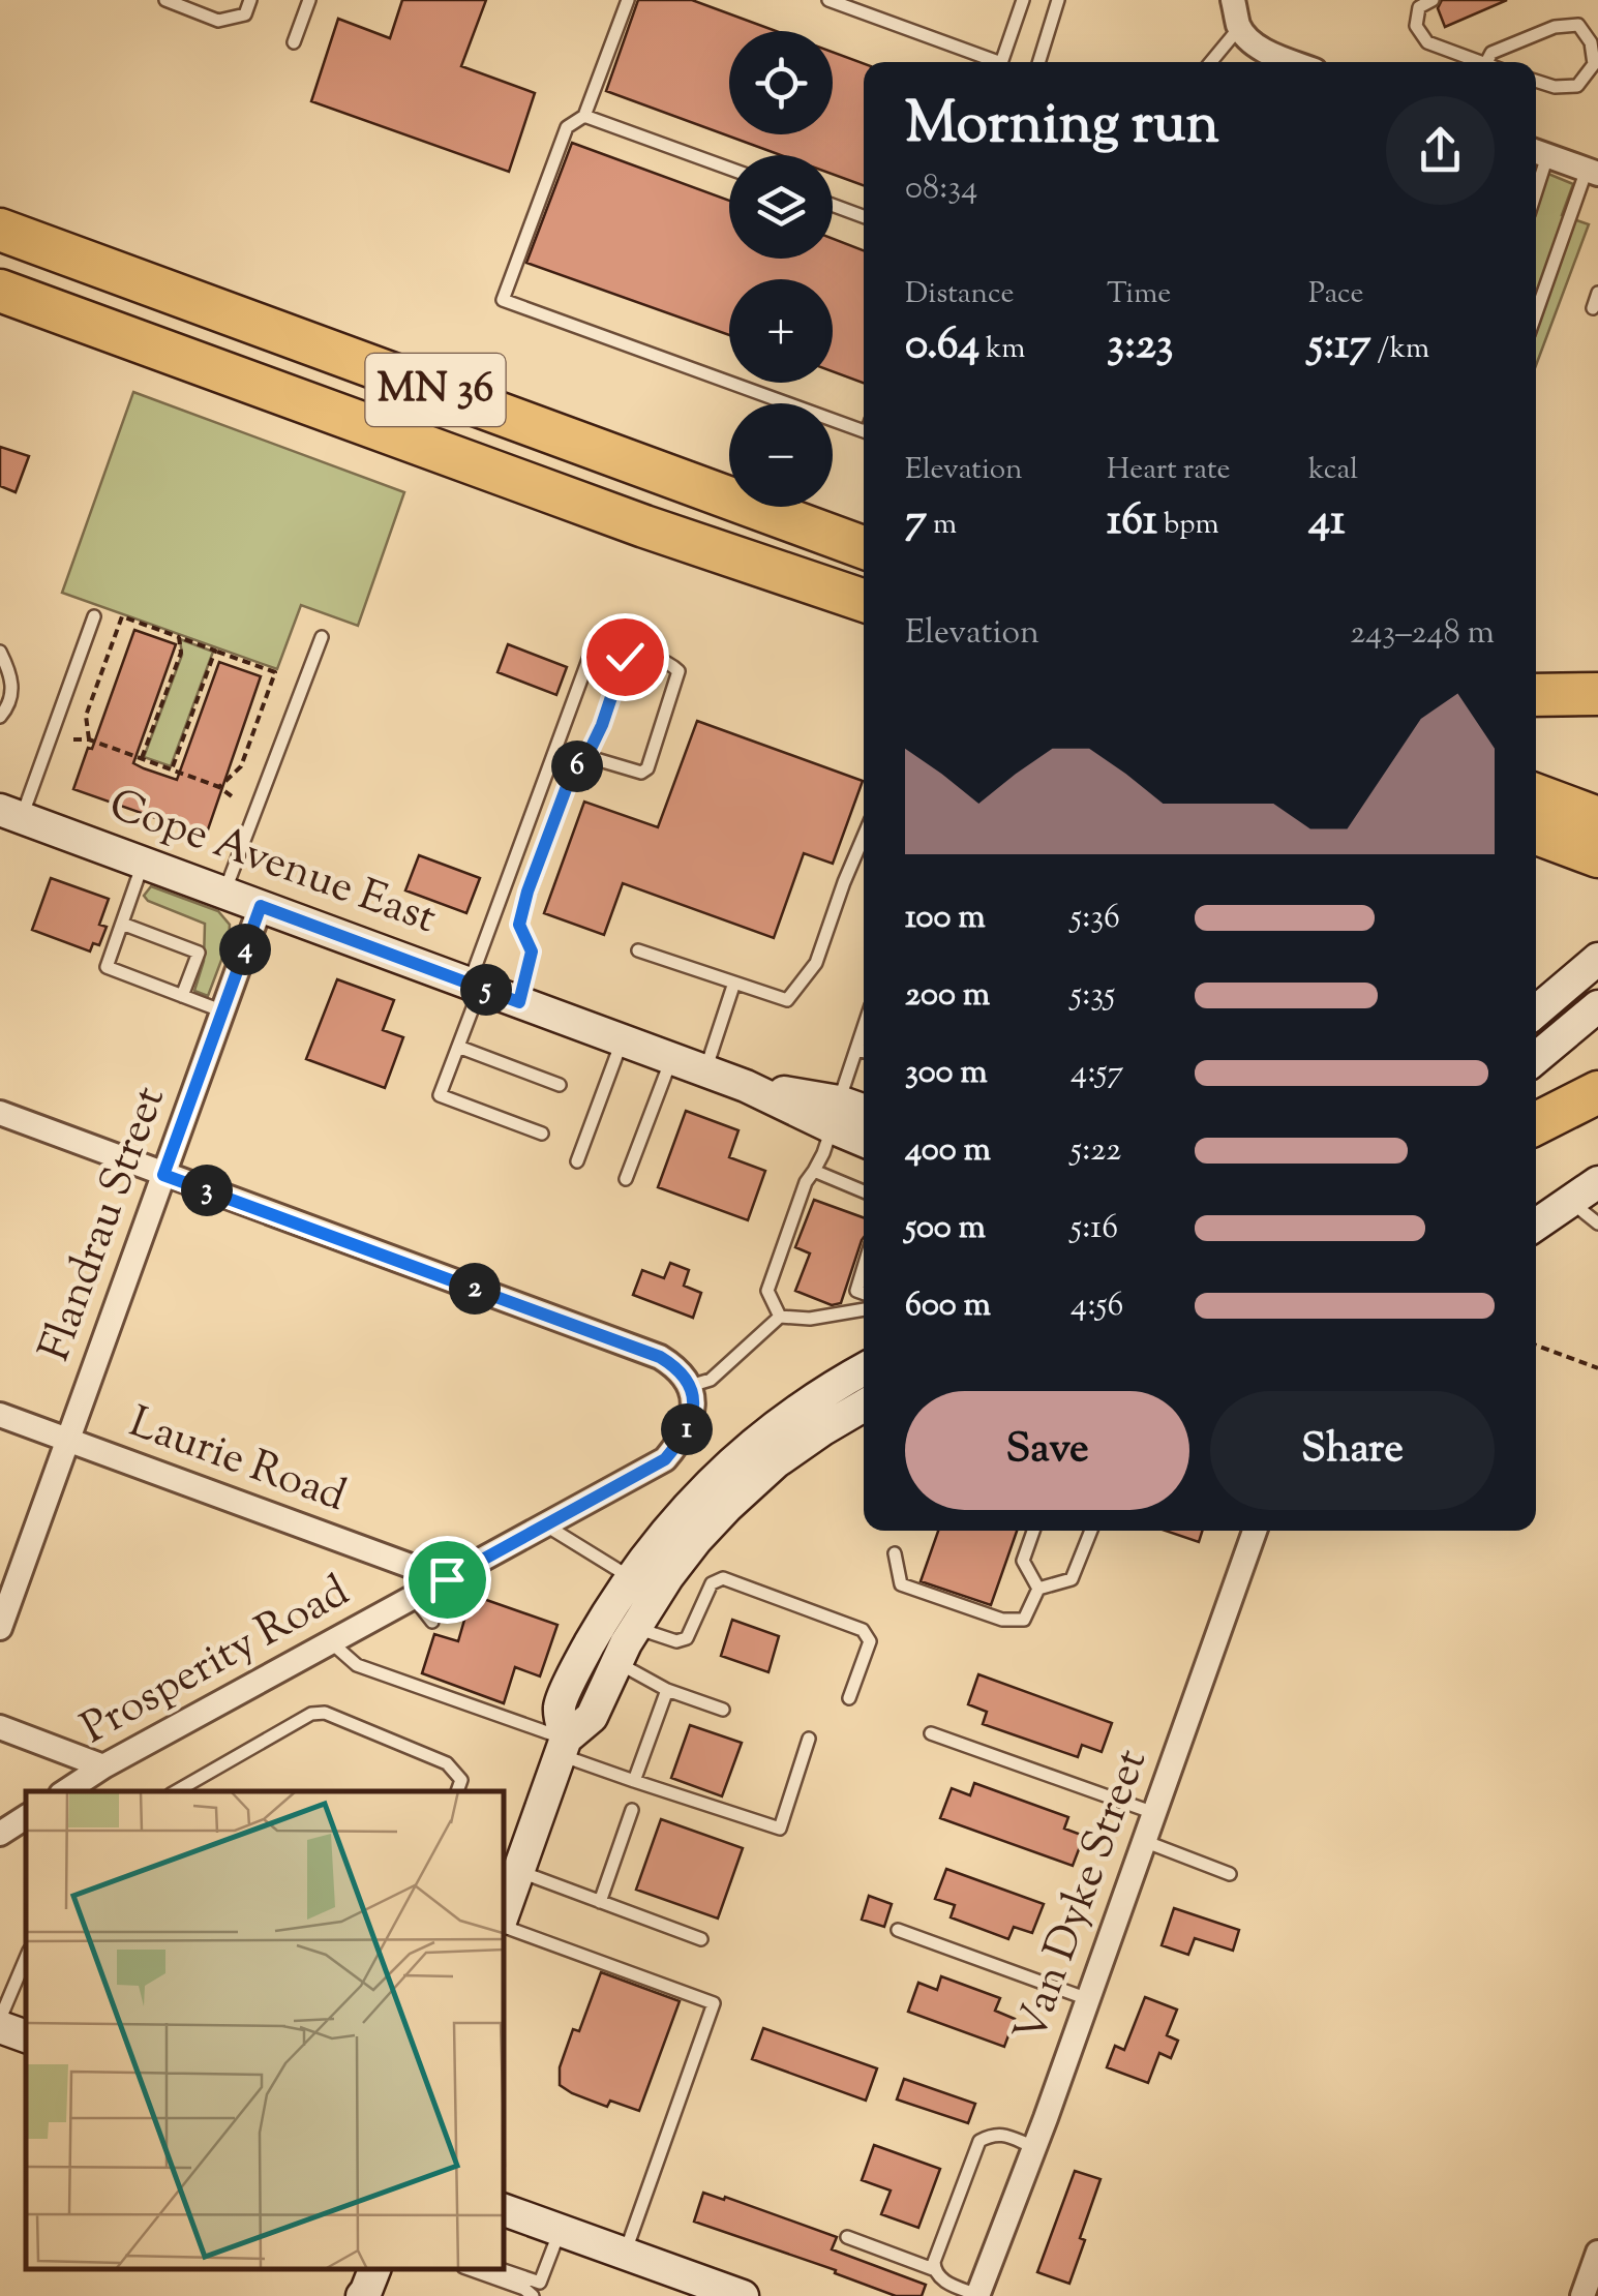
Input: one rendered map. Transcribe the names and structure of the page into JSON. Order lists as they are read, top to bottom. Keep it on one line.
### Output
{"streets":{"highway":["MN 36"],"main road":["Cope Avenue East"],"street":["Flandrau Street","Laurie Road","Prosperity Road","Van Dyke Street"]},"crossings":[["Cope Avenue East","Flandrau Street"],["Flandrau Street","Laurie Road"],["Laurie Road","Prosperity Road"]],"page":{"map_buttons":["+","−"],"heading":["Morning run","08:34"],"stats":[["Distance","0.64 km"],["Time","3:23"],["Pace","5:17 /km"],["Elevation","7 m"],["Heart rate","161 bpm"],["kcal","41"]],"chart":["Elevation","243–248 m"],"pins":["6","4","5","3","2","1"],"list":[{"name":"100 m","note":"5:36"},{"name":"200 m","note":"5:35"},{"name":"300 m","note":"4:57"},{"name":"400 m","note":"5:22"},{"name":"500 m","note":"5:16"},{"name":"600 m","note":"4:56"}],"buttons":["Save","Share"]}}
